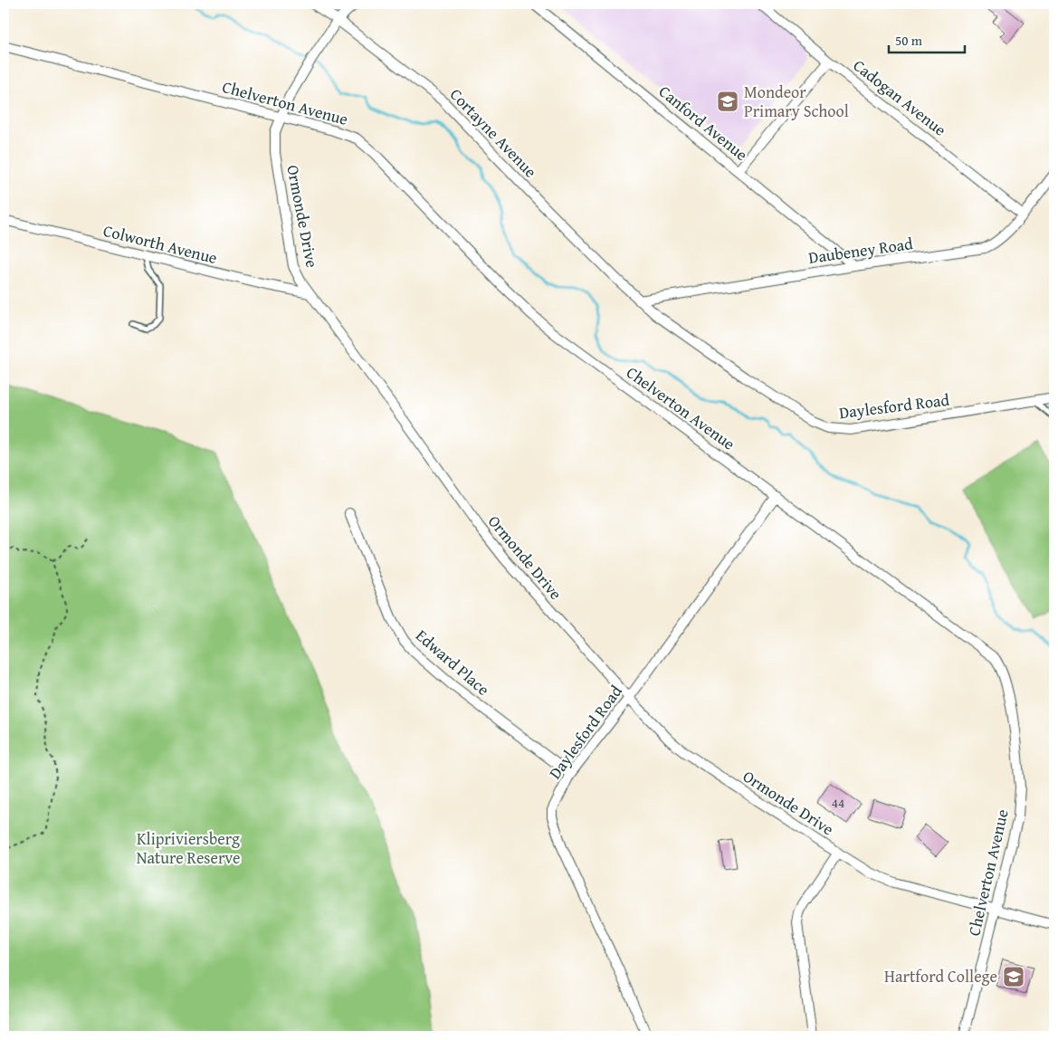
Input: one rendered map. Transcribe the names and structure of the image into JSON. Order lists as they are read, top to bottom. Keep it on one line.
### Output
{"streets":{"street":["Cadogan Avenue","Chelverton Avenue","Canford Avenue","Cortayne Avenue","Ormonde Drive","Colworth Avenue","Daubeney Road","Daylesford Road","Edward Place"]},"crossings":[["Cadogan Avenue","Daubeney Road"],["Chelverton Avenue","Ormonde Drive"],["Chelverton Avenue","Daylesford Road"],["Canford Avenue","Daubeney Road"],["Cortayne Avenue","Ormonde Drive"],["Cortayne Avenue","Daubeney Road"],["Cortayne Avenue","Daylesford Road"],["Ormonde Drive","Colworth Avenue"],["Ormonde Drive","Daylesford Road"],["Daubeney Road","Daylesford Road"],["Daylesford Road","Edward Place"]],"parks":["Klipriviersberg Nature Reserve"],"places":{"school or university":["Mondeor Primary School","Hartford College"]},"house_numbers":["44"],"scale_bar":"50 m"}
